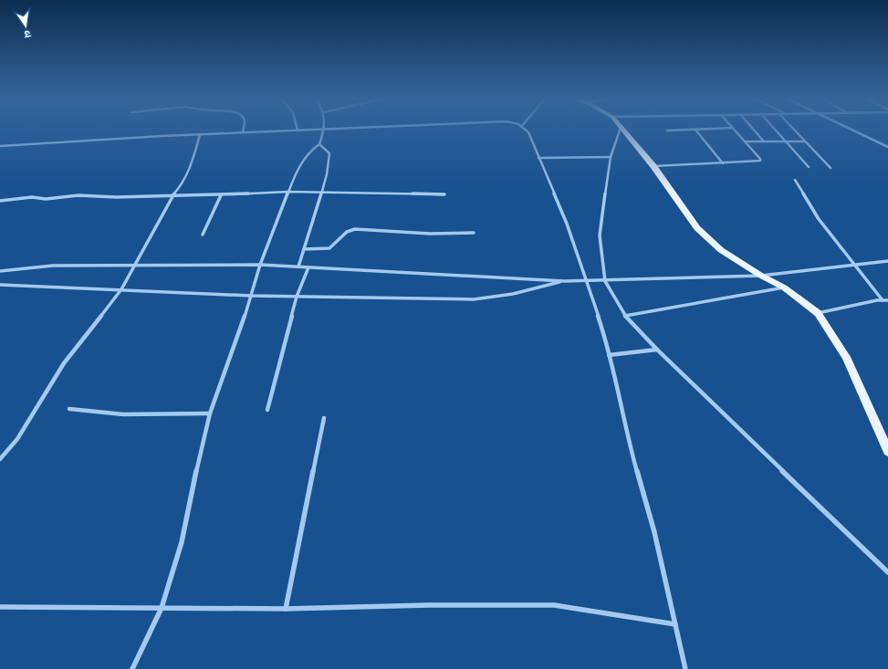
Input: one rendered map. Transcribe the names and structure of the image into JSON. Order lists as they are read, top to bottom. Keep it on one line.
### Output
{"north":"bottom"}
